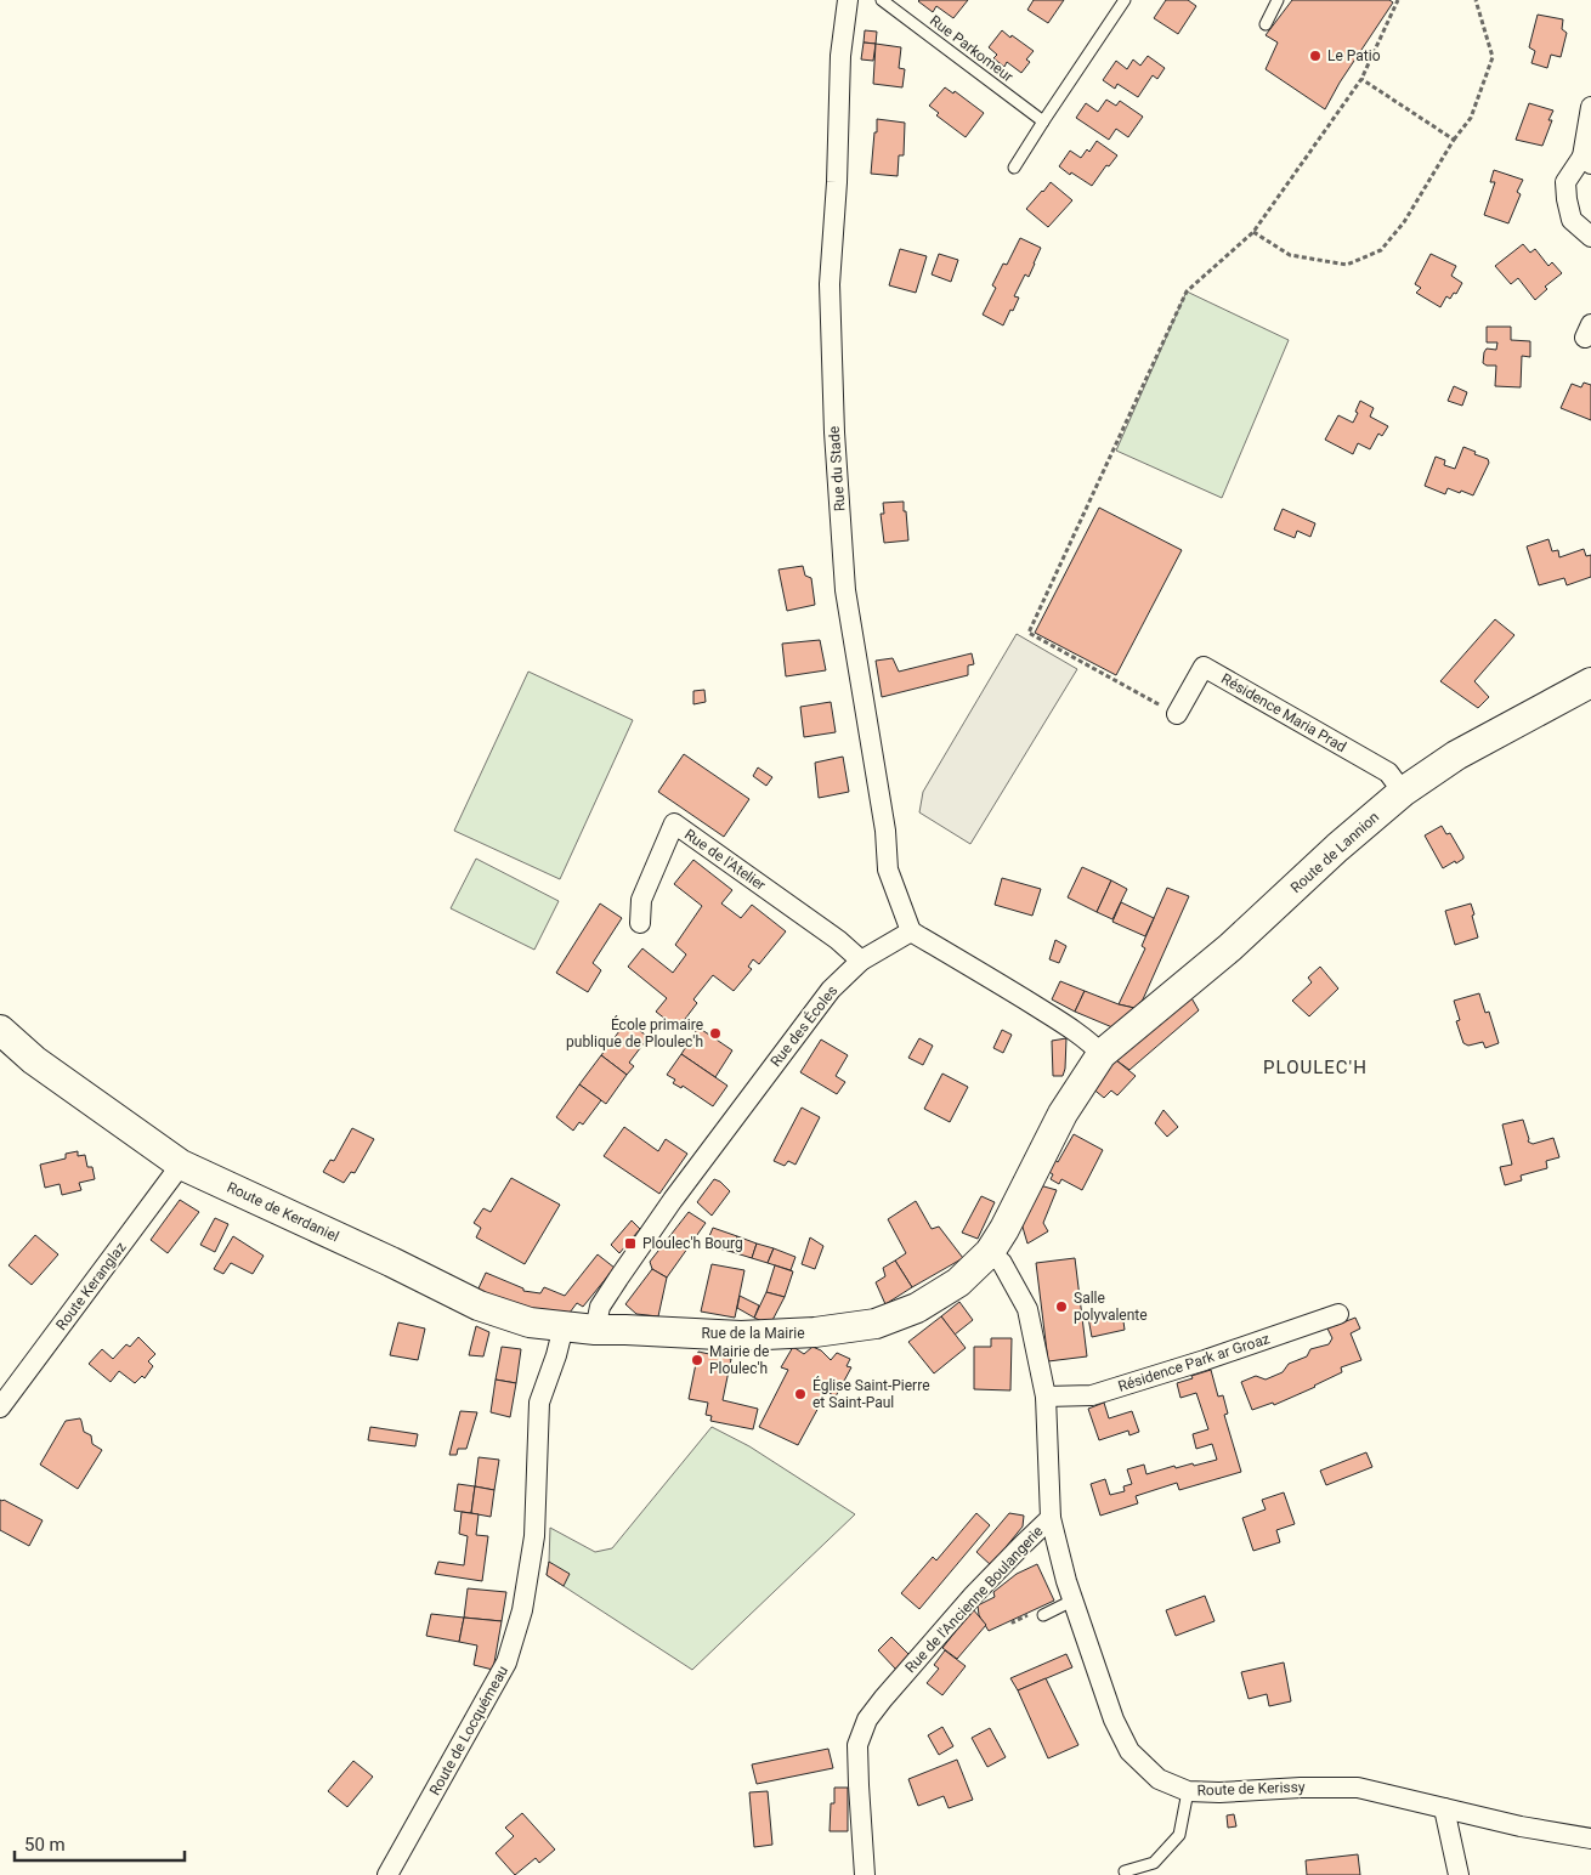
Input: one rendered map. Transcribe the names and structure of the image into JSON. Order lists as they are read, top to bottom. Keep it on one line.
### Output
{"streets":{"street":["Rue du Stade","Résidence Maria Prad","Route de Lannion","Rue de l'Atelier","Rue des Écoles","Route de Kerdaniel","Route Keranglaz","Rue de la Mairie","Résidence Park ar Groaz","Rue de l'Ancienne Boulangerie","Route de Locquémeau","Route de Kerissy"],"lane":["Rue Parkomeur"]},"crossings":[["Rue du Stade","Rue des Écoles"],["Résidence Maria Prad","Route de Lannion"],["Route de Lannion","Rue de la Mairie"],["Rue de l'Atelier","Rue des Écoles"],["Rue des Écoles","Route de Kerdaniel"],["Rue des Écoles","Rue de la Mairie"],["Route de Kerdaniel","Route Keranglaz"],["Route de Kerdaniel","Rue de la Mairie"],["Route de Kerdaniel","Route de Locquémeau"],["Rue de la Mairie","Rue de l'Ancienne Boulangerie"],["Résidence Park ar Groaz","Rue de l'Ancienne Boulangerie"],["Rue de l'Ancienne Boulangerie","Route de Kerissy"]],"districts":["PLOULEC'H"],"places":{"other":["Le Patio","École primaire publique de Ploulec'h","Salle polyvalente","Mairie de Ploulec'h","Église Saint-Pierre et Saint-Paul"],"transit":["Ploulec'h Bourg"]},"scale_bar":"50 m"}
